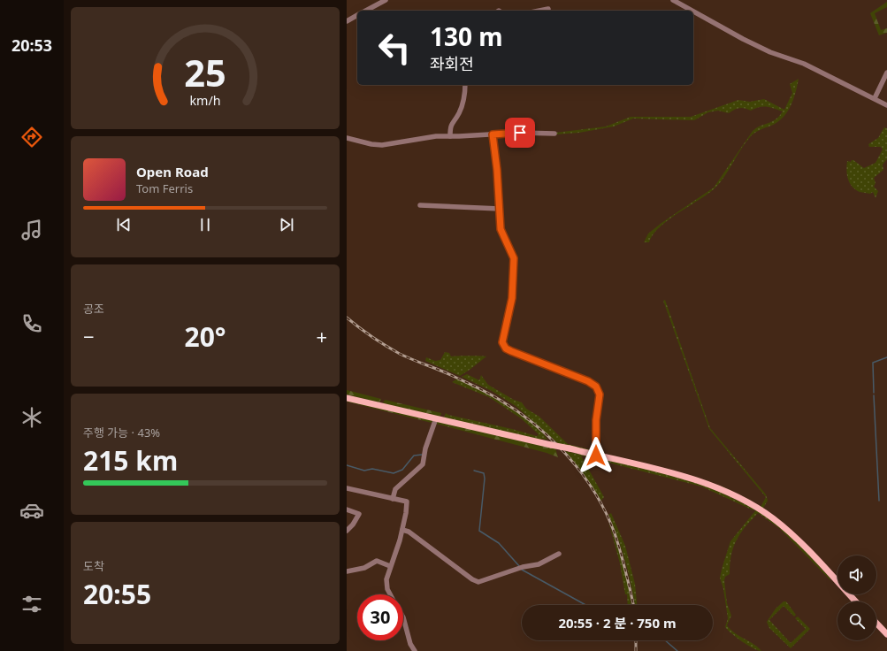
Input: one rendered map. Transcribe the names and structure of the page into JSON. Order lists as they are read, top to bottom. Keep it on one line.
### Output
{"page":{"tabs":"20:53","turn":["130 m","좌회전"],"song":["Open Road","Tom Ferris"],"tile":["공조",["주행 가능 · 43%","215 km"],["도착","20:55"]],"heat":["−","20°","+"],"limit":"30","trip":"20:55 · 2 분 · 750 m","gauge":["25","km/h"]}}
